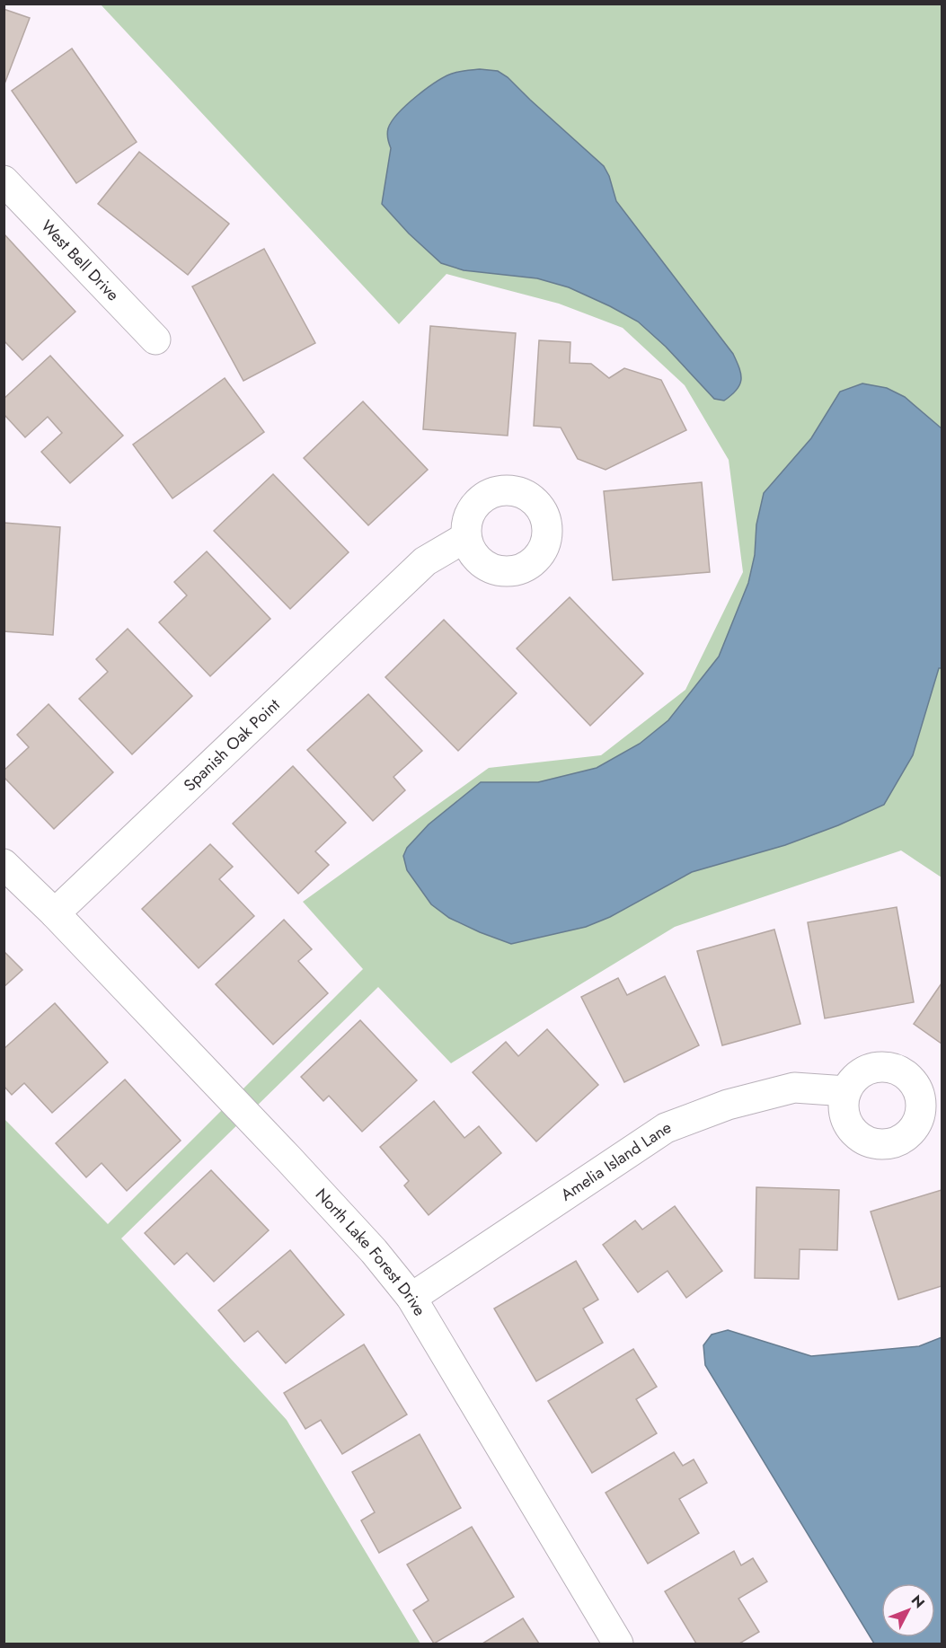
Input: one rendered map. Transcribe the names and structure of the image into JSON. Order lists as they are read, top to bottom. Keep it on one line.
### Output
{"streets":{"street":["West Bell Drive","Spanish Oak Point","Amelia Island Lane","North Lake Forest Drive"]},"crossings":[["Spanish Oak Point","North Lake Forest Drive"],["Amelia Island Lane","North Lake Forest Drive"]],"north":"top right"}
